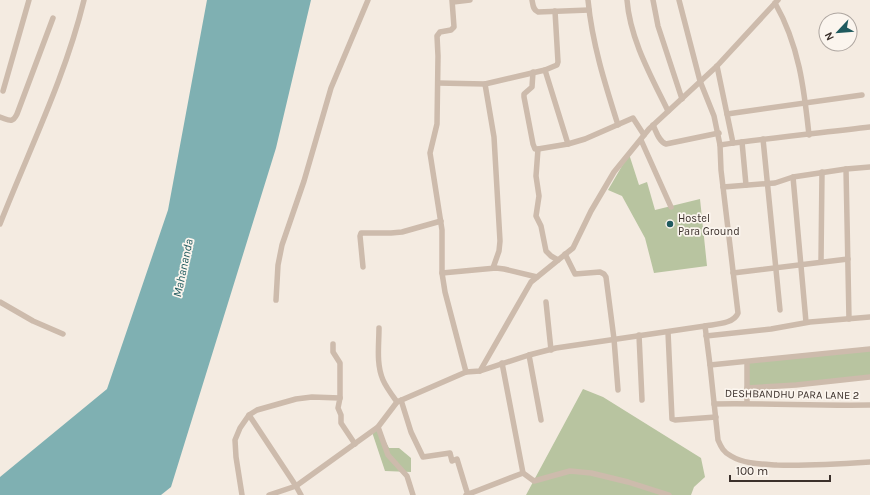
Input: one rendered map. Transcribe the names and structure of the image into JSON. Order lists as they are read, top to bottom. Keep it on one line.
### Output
{"streets":{"street":["DESHBANDHU PARA LANE 2"]},"water":["Mahananda"],"places":["Hostel Para Ground"],"scale_bar":"100 m","north":"bottom left"}
